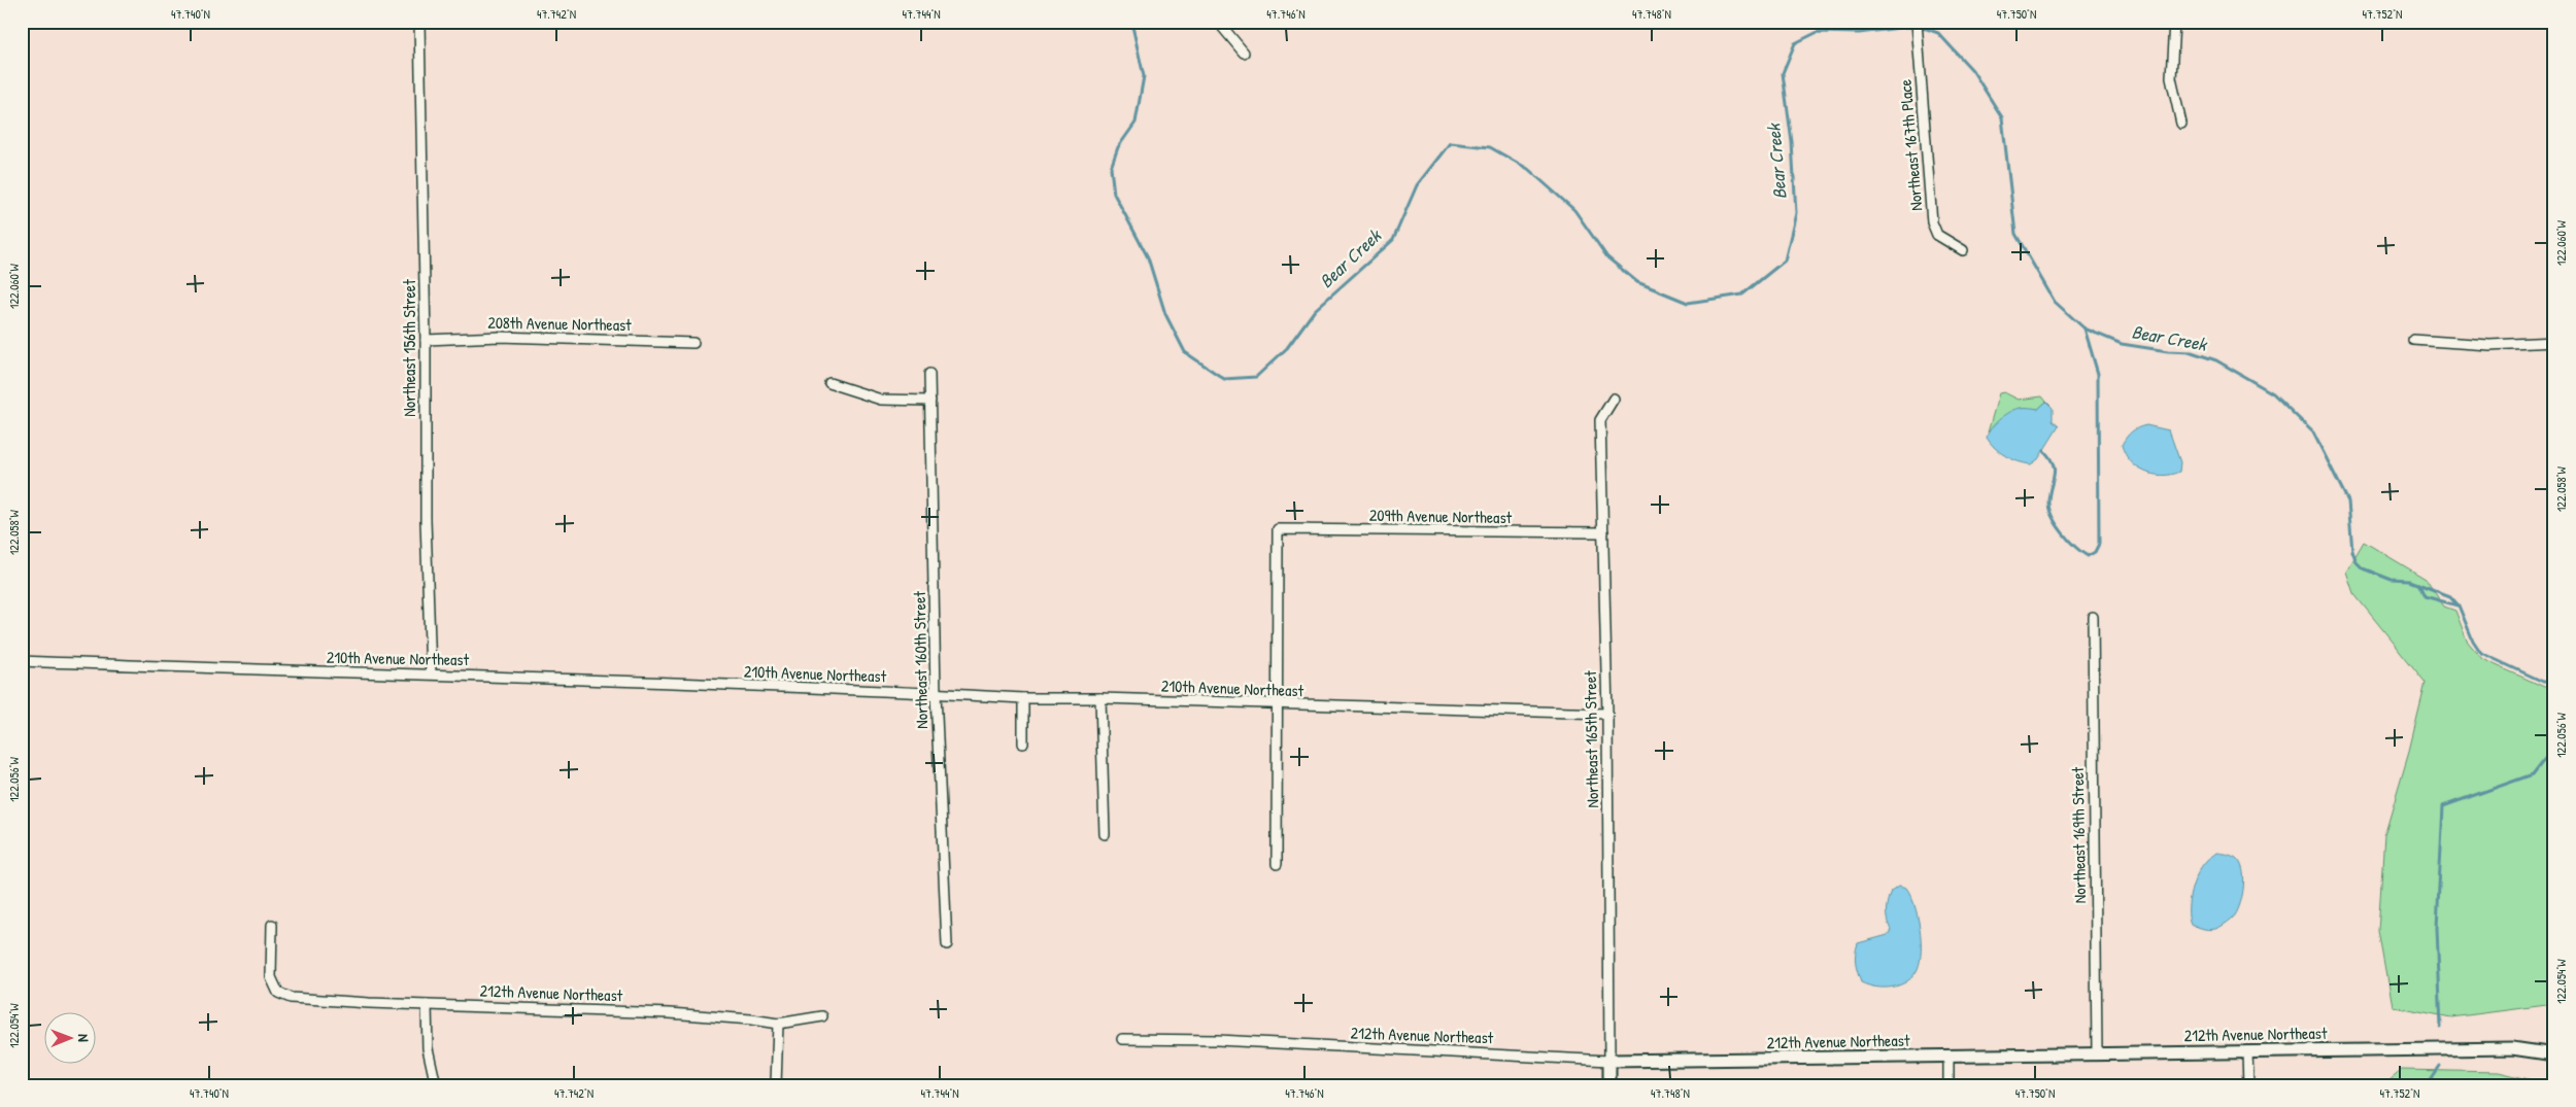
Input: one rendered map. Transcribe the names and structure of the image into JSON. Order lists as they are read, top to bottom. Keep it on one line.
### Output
{"streets":{"street":["Northeast 167th Place","208th Avenue Northeast","Northeast 156th Street","209th Avenue Northeast","210th Avenue Northeast","Northeast 160th Street","Northeast 165th Street","Northeast 169th Street","212th Avenue Northeast"]},"crossings":[["208th Avenue Northeast","Northeast 156th Street"],["Northeast 156th Street","210th Avenue Northeast"],["209th Avenue Northeast","210th Avenue Northeast"],["209th Avenue Northeast","Northeast 165th Street"],["210th Avenue Northeast","Northeast 160th Street"],["210th Avenue Northeast","Northeast 165th Street"],["Northeast 165th Street","212th Avenue Northeast"],["Northeast 169th Street","212th Avenue Northeast"]],"water":["Bear Creek"],"north":"right","coordinates":["47.740°N","47.742°N","47.744°N","47.746°N","47.748°N","47.750°N","47.752°N","122.060°W","122.058°W","122.056°W","122.054°W"]}
